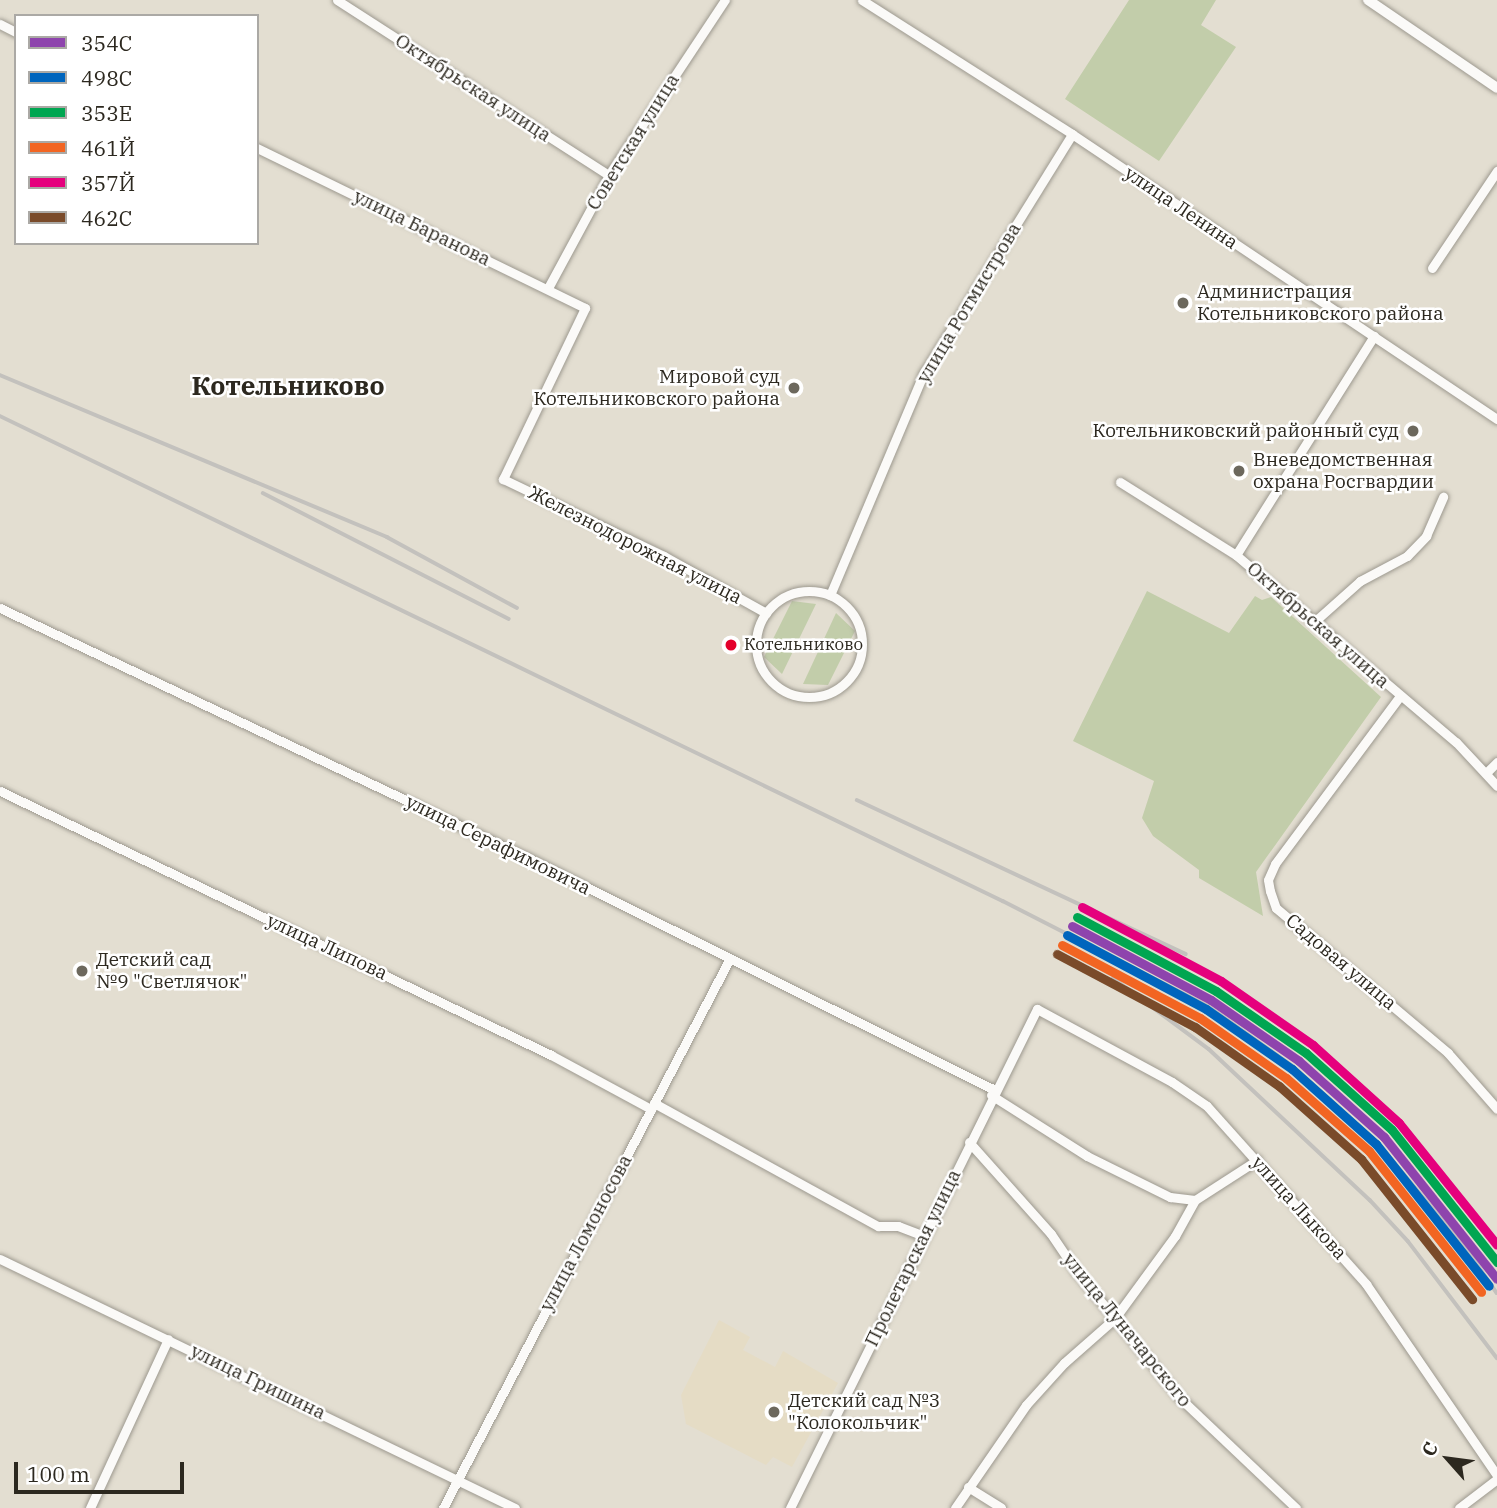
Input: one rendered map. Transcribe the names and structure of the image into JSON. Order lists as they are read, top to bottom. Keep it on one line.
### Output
{"streets":{"street":["Октябрьская улица","Советская улица","улица Ленина","улица Баранова","улица Ротмистрова","Железнодорожная улица","улица Серафимовича","улица Липова","Садовая улица","улица Лыкова","улица Ломоносова","Пролетарская улица","улица Луначарского","улица Гришина"]},"crossings":[["Октябрьская улица","Советская улица"],["Октябрьская улица","Садовая улица"],["Советская улица","улица Баранова"],["улица Ленина","улица Ротмистрова"],["улица Баранова","Железнодорожная улица"],["улица Ротмистрова","Железнодорожная улица"],["улица Серафимовича","улица Ломоносова"],["улица Серафимовича","Пролетарская улица"],["улица Липова","улица Ломоносова"],["улица Липова","Пролетарская улица"],["улица Лыкова","Пролетарская улица"],["улица Ломоносова","улица Гришина"],["Пролетарская улица","улица Луначарского"]],"districts":["Котельниково"],"places":["Администрация Котельниковского района","Мировой суд Котельниковского района","Котельниковский районный суд","Вневедомственная охрана Росгвардии","Котельниково","Детский сад №9 \"Светлячок\"","Детский сад №3 \"Колокольчик\""],"lines":["transit line 357Й","transit line 353Е","transit line 354С","transit line 498С","transit line 461Й","transit line 462С"],"legend":["354С","498С","353Е","461Й","357Й","462С"],"scale_bar":"100 m","north":"top left"}
